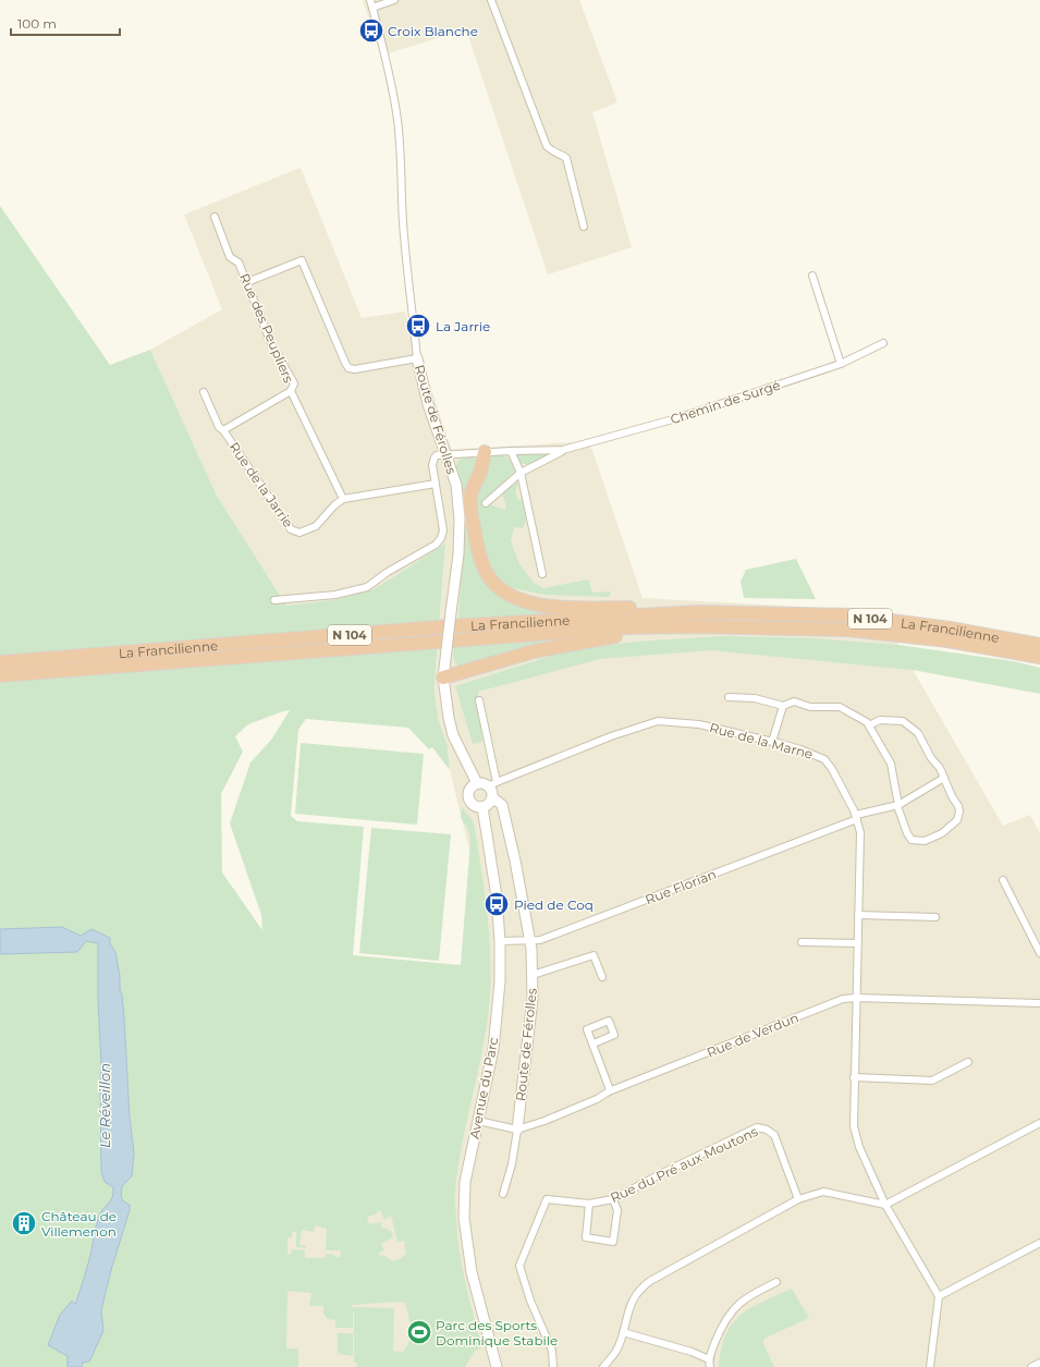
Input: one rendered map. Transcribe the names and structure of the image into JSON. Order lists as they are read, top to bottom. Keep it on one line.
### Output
{"streets":{"highway":["N 104","La Francilienne"],"street":["Rue des Peupliers","Chemin de Surgé","Route de Férolles","Rue de la Jarrie","Rue de la Marne","Rue Florian","Rue de Verdun","Avenue du Parc","Rue du Pré aux Moutons"]},"crossings":[["Rue des Peupliers","Rue de la Jarrie"],["Chemin de Surgé","Route de Férolles"],["Route de Férolles","Rue de la Marne"],["Route de Férolles","Rue Florian"],["Route de Férolles","Rue de Verdun"],["Route de Férolles","Avenue du Parc"],["Rue de la Marne","Rue Florian"],["Rue de la Marne","Rue de Verdun"],["Rue de la Marne","Avenue du Parc"],["Rue Florian","Avenue du Parc"]],"water":["Le Réveillon"],"places":{"bus stop":["Croix Blanche","La Jarrie","Pied de Coq"],"building":["Château de Villemenon"],"sports":["Parc des Sports Dominique Stabile"]},"scale_bar":"100 m"}
